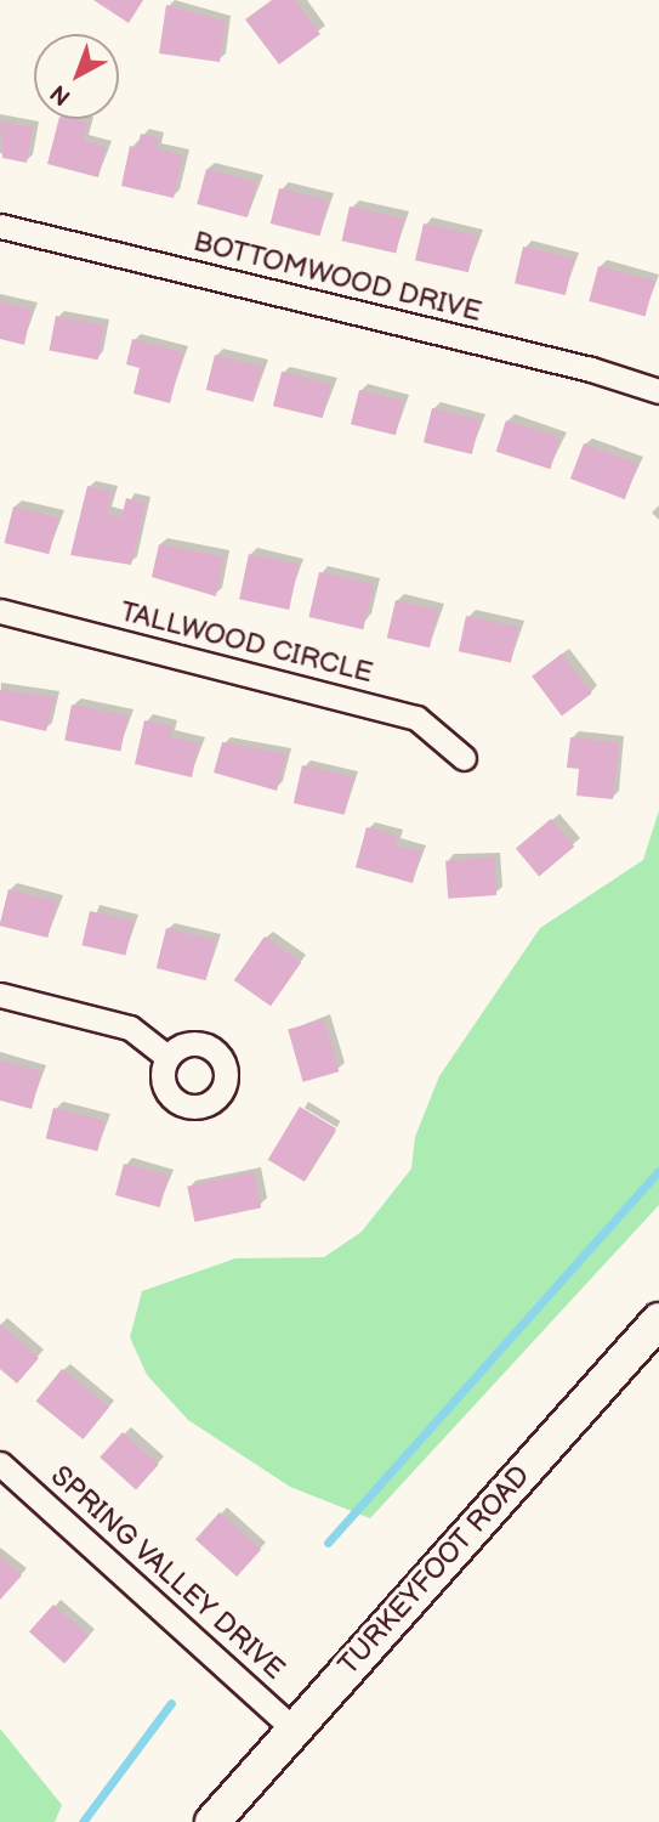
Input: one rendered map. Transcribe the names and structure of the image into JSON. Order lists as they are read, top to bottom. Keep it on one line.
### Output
{"streets":{"main road":["TURKEYFOOT ROAD"],"street":["BOTTOMWOOD DRIVE","TALLWOOD CIRCLE","SPRING VALLEY DRIVE"]},"crossings":[["TURKEYFOOT ROAD","SPRING VALLEY DRIVE"]],"north":"bottom left"}
